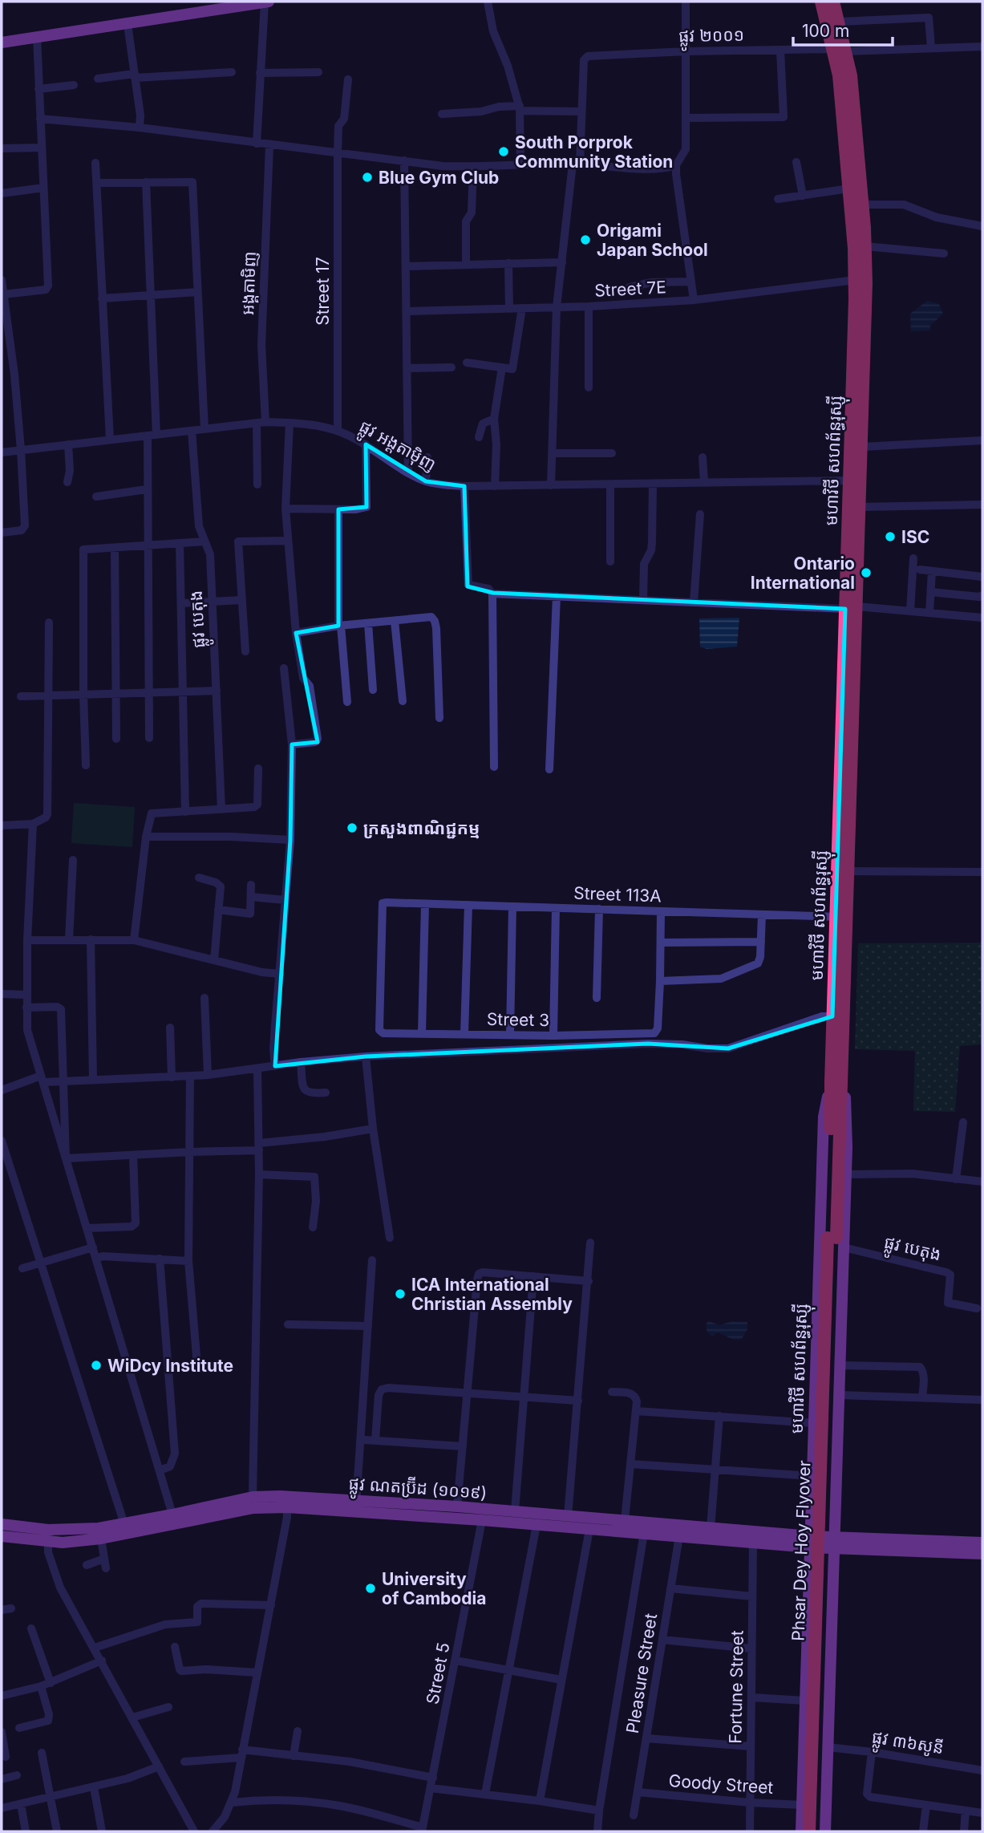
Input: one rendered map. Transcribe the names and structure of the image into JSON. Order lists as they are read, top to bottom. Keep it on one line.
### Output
{"streets":{"highway":["មហាវិថី សហព័ន្ធរុស្ស៊ី","Phsar Dey Hoy Flyover"],"main road":["ផ្លូវ ណតប្រ៊ីដ (១០១៩)"],"street":["ផ្លូវ ២០០១","អង្គតាមិញ","Street 7E","Street 17","ផ្លូវ អង្តតាម៉ិញ","ផ្លូវ បេតុង","Street 113A","Street 3","Street 5","Pleasure Street","Fortune Street","ផ្លូវ ៣៦សូនី","Goody Street"]},"crossings":[["ផ្លូវ ២០០១","មហាវិថី សហព័ន្ធរុស្ស៊ី"],["អង្គតាមិញ","ផ្លូវ អង្តតាម៉ិញ"],["Street 7E","មហាវិថី សហព័ន្ធរុស្ស៊ី"],["Street 17","ផ្លូវ អង្តតាម៉ិញ"],["ផ្លូវ អង្តតាម៉ិញ","មហាវិថី សហព័ន្ធរុស្ស៊ី"],["ផ្លូវ អង្តតាម៉ិញ","ផ្លូវ បេតុង"],["មហាវិថី សហព័ន្ធរុស្ស៊ី","ផ្លូវ បេតុង"],["មហាវិថី សហព័ន្ធរុស្ស៊ី","Street 113A"],["មហាវិថី សហព័ន្ធរុស្ស៊ី","ផ្លូវ ណតប្រ៊ីដ (១០១៩)"],["មហាវិថី សហព័ន្ធរុស្ស៊ី","Phsar Dey Hoy Flyover"],["មហាវិថី សហព័ន្ធរុស្ស៊ី","ផ្លូវ ៣៦សូនី"],["មហាវិថី សហព័ន្ធរុស្ស៊ី","Goody Street"],["ផ្លូវ បេតុង","Phsar Dey Hoy Flyover"],["Street 113A","Street 3"],["ផ្លូវ ណតប្រ៊ីដ (១០១៩)","Street 5"],["ផ្លូវ ណតប្រ៊ីដ (១០១៩)","Pleasure Street"],["ផ្លូវ ណតប្រ៊ីដ (១០១៩)","Fortune Street"],["Pleasure Street","Goody Street"],["Fortune Street","Goody Street"]],"places":["South Porprok Community Station","Blue Gym Club","Origami Japan School","ISC","Ontario International","ក្រសួងពាណិជ្ជកម្ម","ICA International Christian Assembly","WiDcy Institute","University of Cambodia"],"scale_bar":"100 m"}
